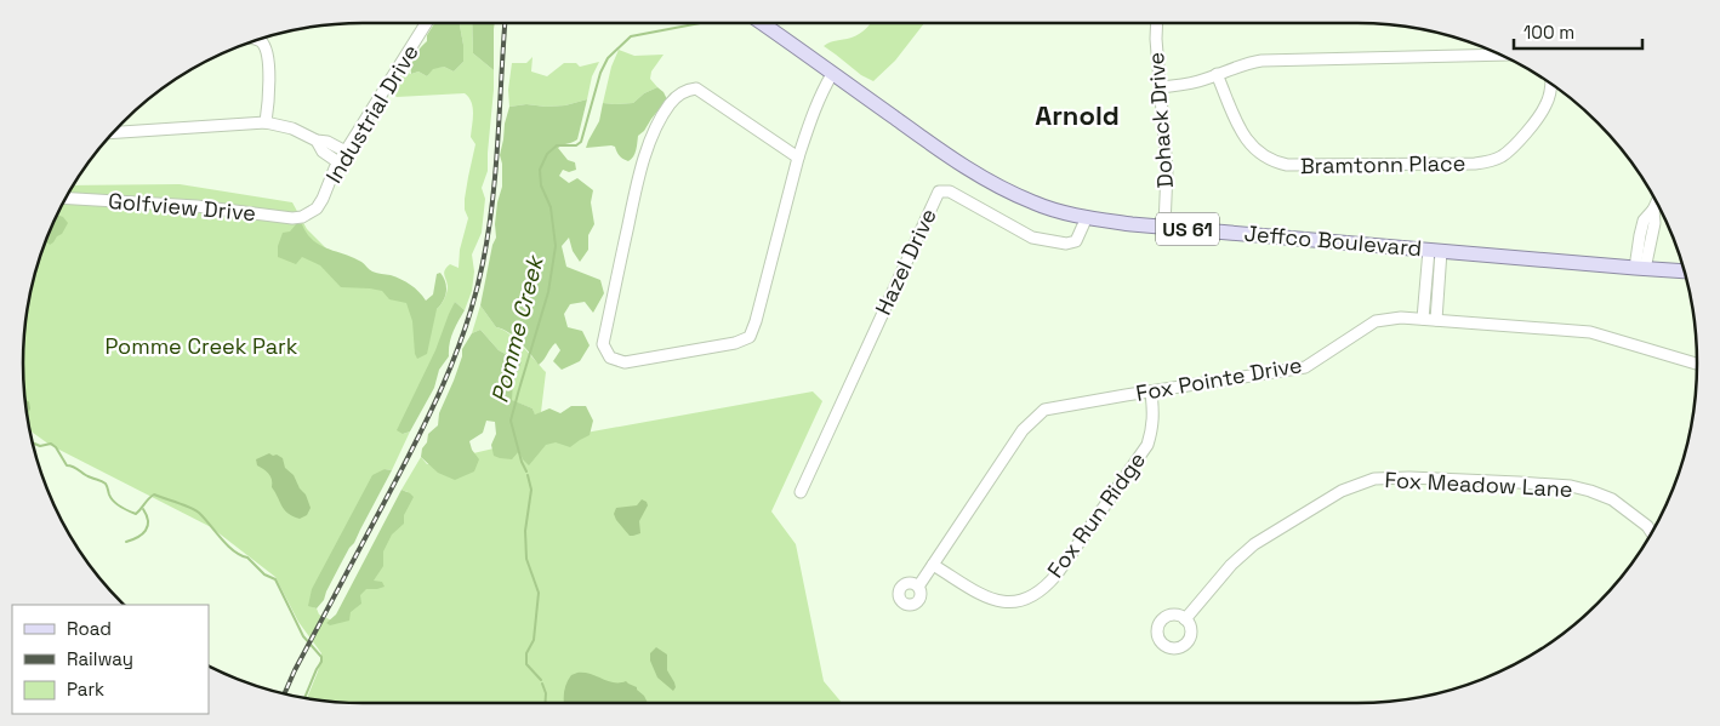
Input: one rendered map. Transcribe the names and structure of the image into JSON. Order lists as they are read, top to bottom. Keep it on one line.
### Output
{"streets":{"main road":["US 61","Jeffco Boulevard"],"street":["Industrial Drive","Dohack Drive","Bramtonn Place","Golfview Drive","Hazel Drive","Fox Pointe Drive","Fox Meadow Lane","Fox Run Ridge"]},"crossings":[["Industrial Drive","Golfview Drive"],["Dohack Drive","Jeffco Boulevard"],["Jeffco Boulevard","Hazel Drive"],["Fox Pointe Drive","Fox Run Ridge"]],"districts":["Arnold"],"water":["Pomme Creek"],"parks":["Pomme Creek Park"],"legend":["Road","Railway","Park"],"scale_bar":"100 m"}
